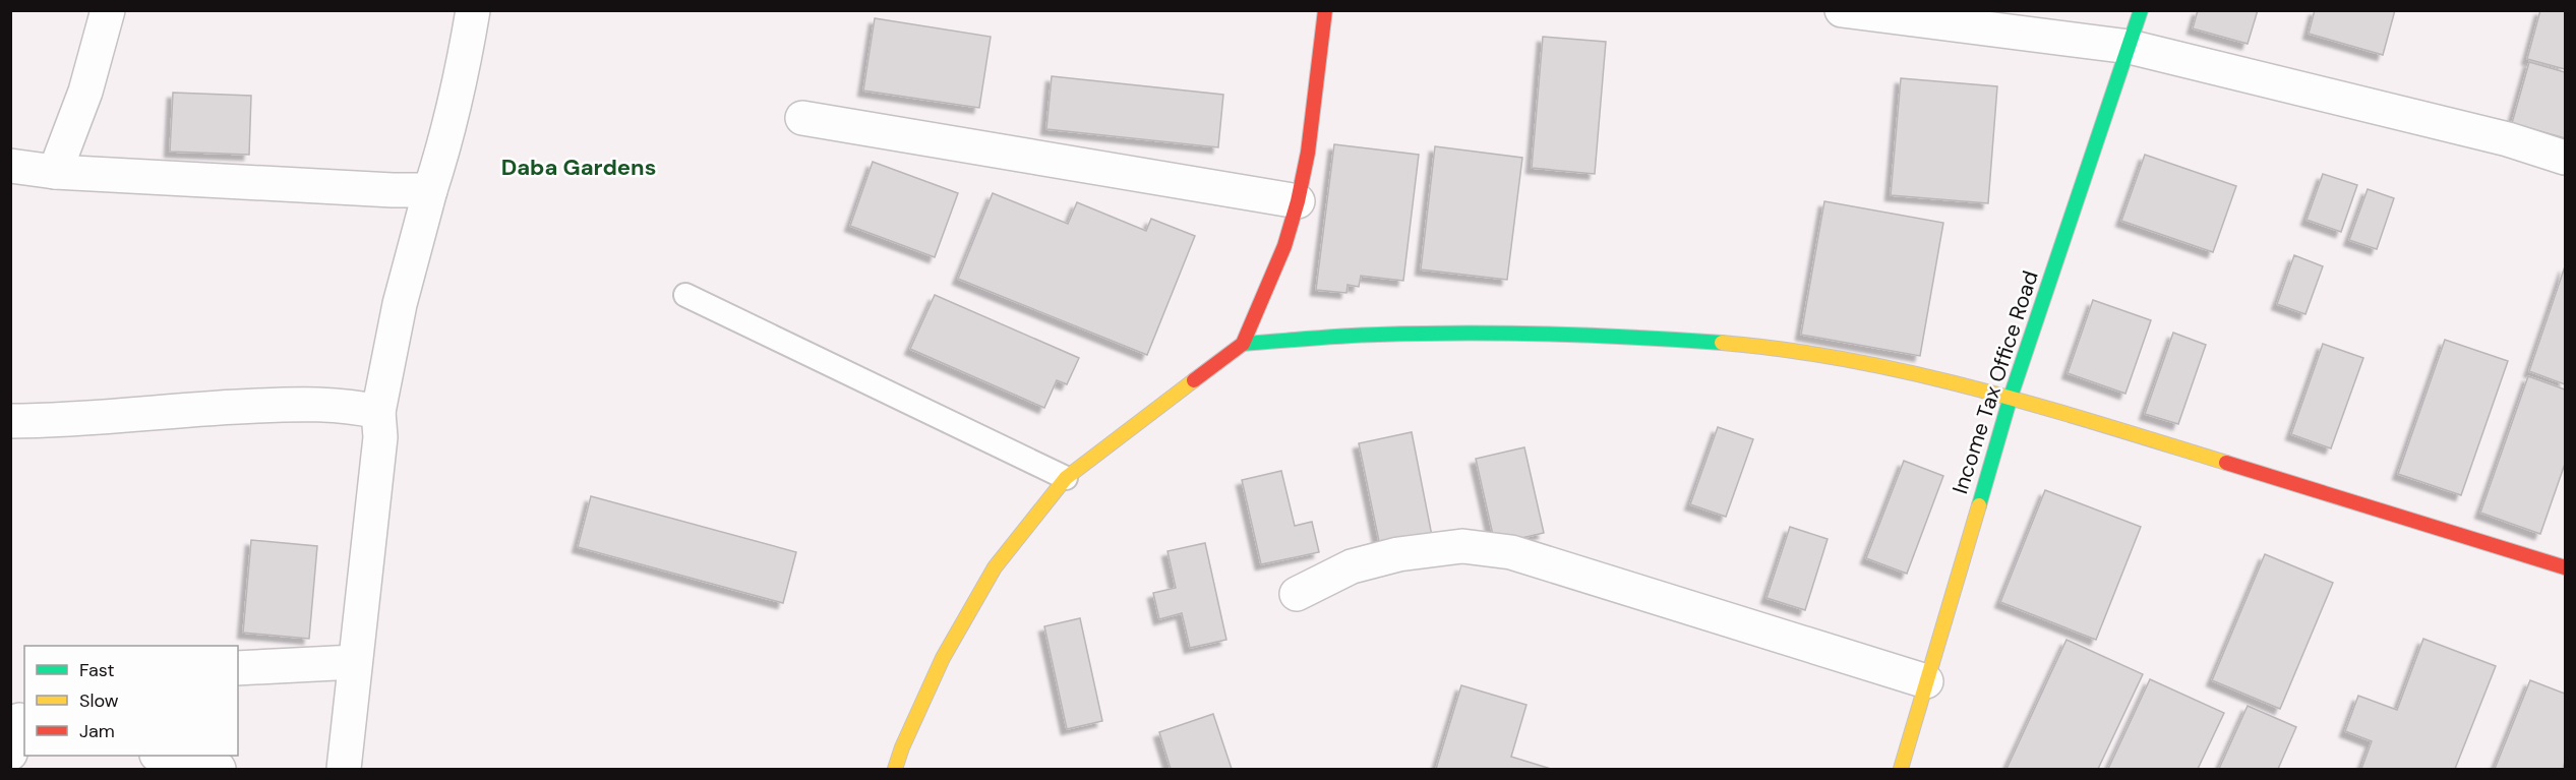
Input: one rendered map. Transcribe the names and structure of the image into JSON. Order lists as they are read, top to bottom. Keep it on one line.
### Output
{"streets":{"street":["Income Tax Office Road"]},"districts":["Daba Gardens"],"legend":["Fast","Slow","Jam"]}
